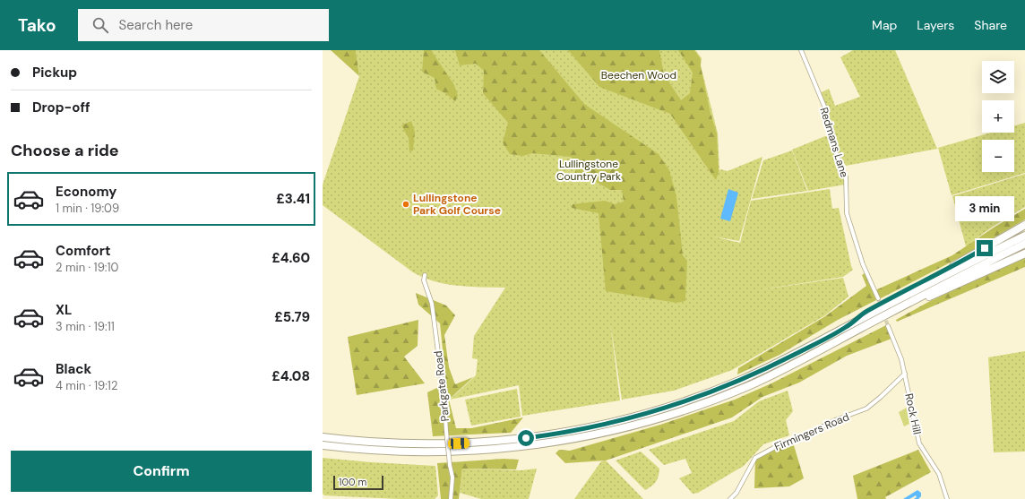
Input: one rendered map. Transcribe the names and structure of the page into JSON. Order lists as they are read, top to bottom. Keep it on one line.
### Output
{"streets":{"street":["Redmans Lane","Parkgate Road","Rock Hill","Firmingers Road"]},"crossings":[["Rock Hill","Firmingers Road"]],"parks":["Beechen Wood","Lullingstone Country Park"],"places":["Lullingstone Park Golf Course"],"scale_bar":"100 m","page":{"header":"Tako","search":"Search here","nav":["Map","Layers","Share"],"banner":["Pickup","Drop-off"],"map_buttons":["+","−"],"heading":"Choose a ride","list":[{"name":"Economy","note":"1 min · 19:09","value":"£3.41"},{"name":"Comfort","note":"2 min · 19:10","value":"£4.60"},{"name":"XL","note":"3 min · 19:11","value":"£5.79"},{"name":"Black","note":"4 min · 19:12","value":"£4.08"}],"bubble":"3 min","buttons":"Confirm","scale":"100 m"}}
